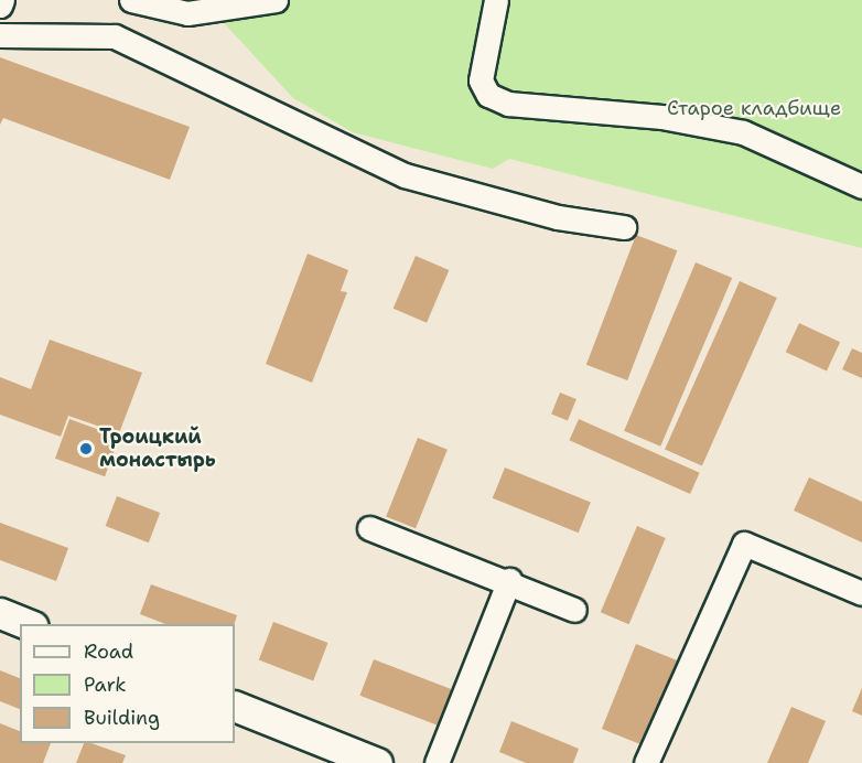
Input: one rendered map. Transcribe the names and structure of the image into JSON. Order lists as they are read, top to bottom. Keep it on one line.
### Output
{"parks":["Старое кладбище"],"places":["Троицкий монастырь"],"legend":["Road","Park","Building"]}
